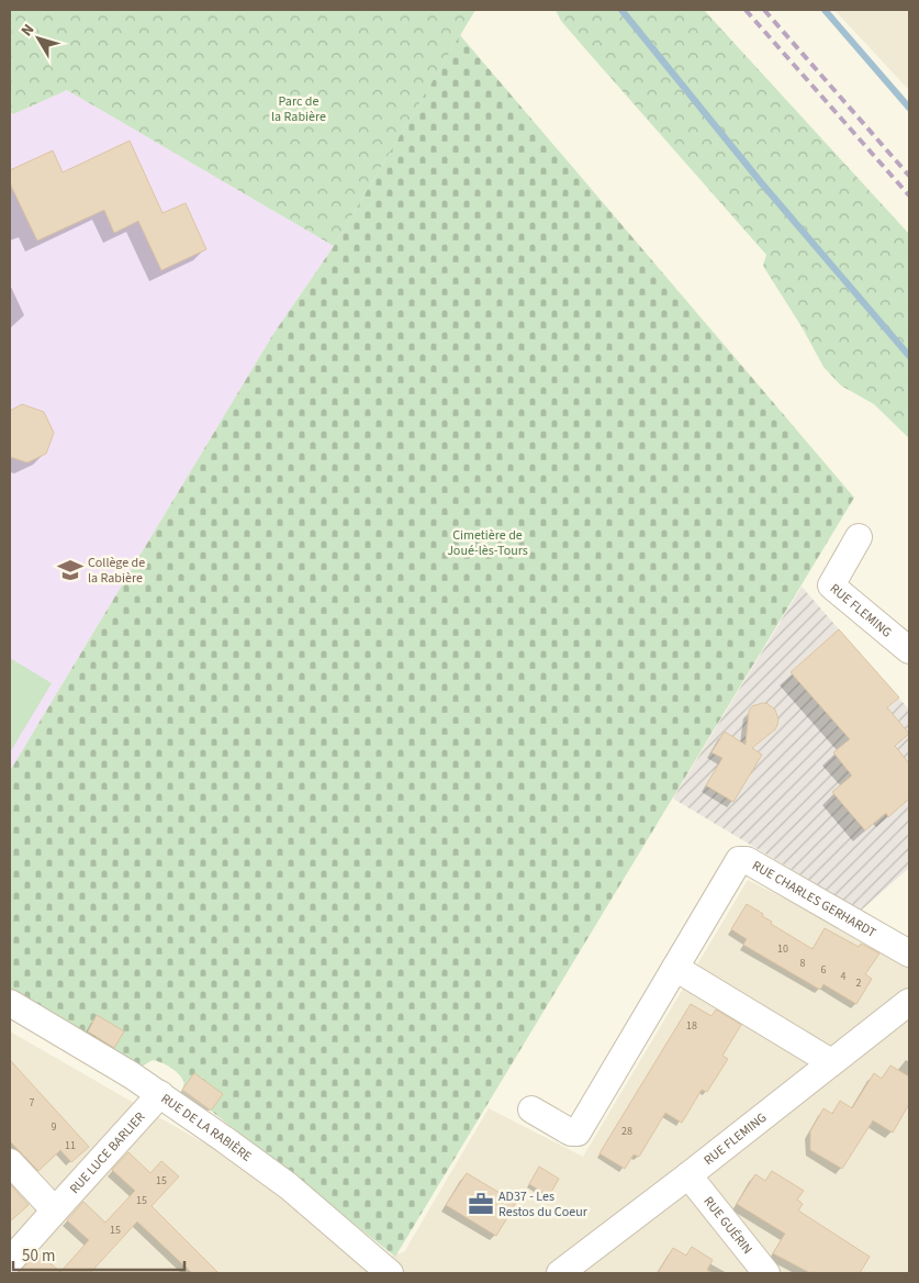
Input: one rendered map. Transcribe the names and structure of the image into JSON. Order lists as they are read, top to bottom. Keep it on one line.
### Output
{"streets":{"street":["RUE FLEMING","RUE CHARLES GERHARDT","RUE DE LA RABIÈRE","RUE LUCE BARLIER","RUE GUÉRIN"]},"crossings":[["RUE FLEMING","RUE GUÉRIN"],["RUE DE LA RABIÈRE","RUE LUCE BARLIER"]],"parks":["Parc de la Rabière","Cimetière de Joué-lès-Tours"],"places":{"school or university":["Collège de la Rabière"],"office":["AD37 - Les Restos du Coeur"]},"house_numbers":["10","8","6","4","2","18","7","9","28","11","15","15","15"],"scale_bar":"50 m","north":"top left"}
